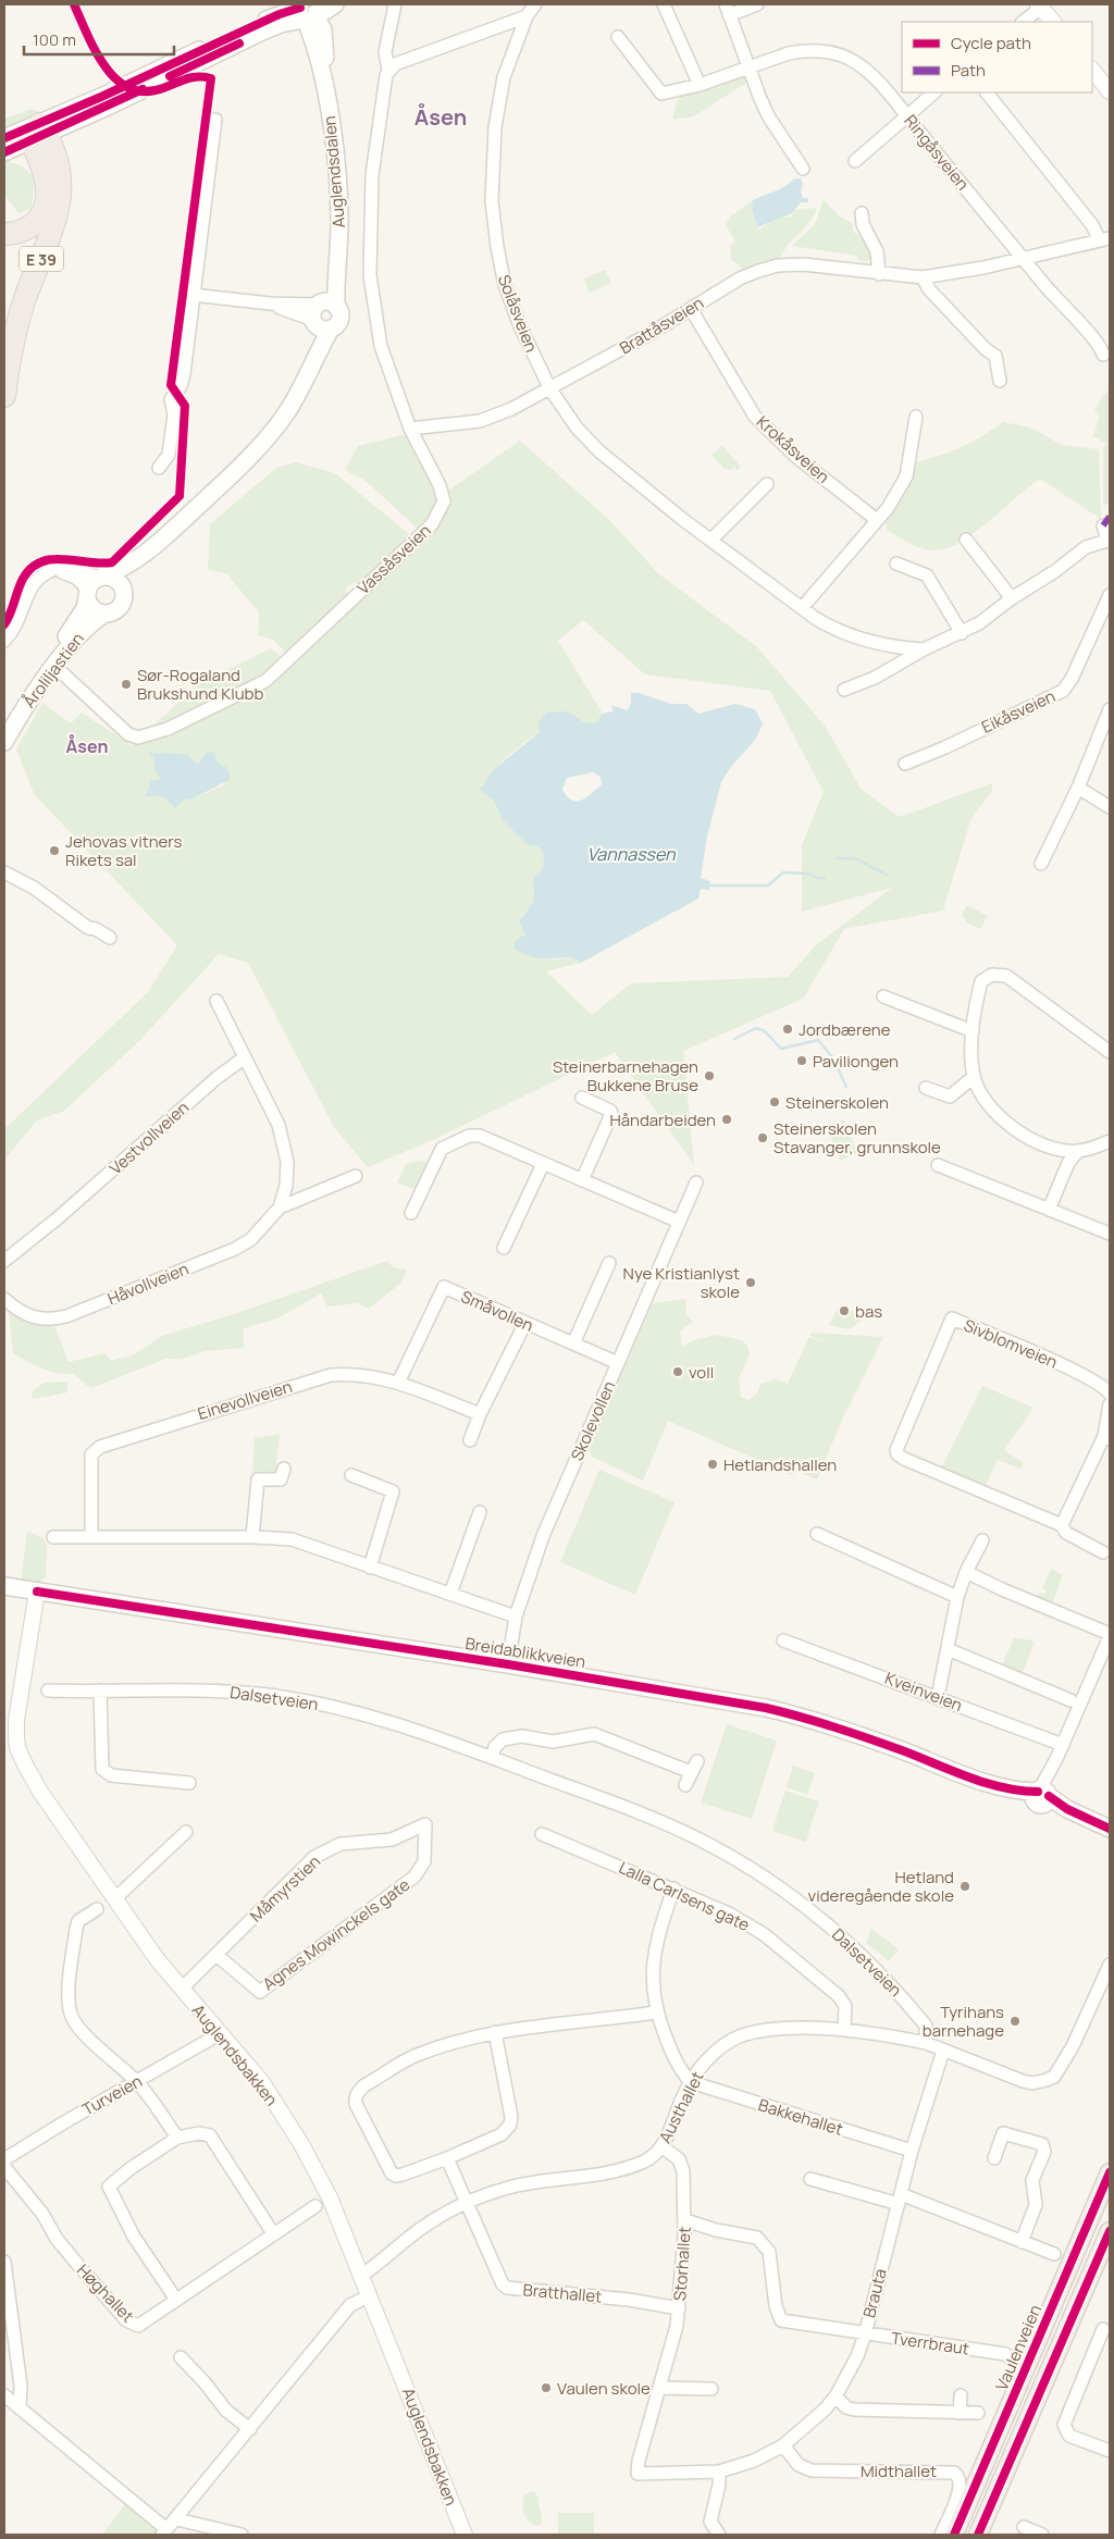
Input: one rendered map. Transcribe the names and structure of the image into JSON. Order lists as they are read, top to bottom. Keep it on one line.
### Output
{"streets":{"highway":["E 39"],"main road":["Auglendsdalen","Åroliljastien","Breidablikkveien","Vaulenveien"],"street":["Ringåsveien","Solåsveien","Brattåsveien","Krokåsveien","Vassåsveien","Eikåsveien","Vestvollveien","Håvollveien","Småvollen","Sivblomveien","Einevollveien","Skolevollen","Kveinveien","Dalsetveien","Måmyrstien","Lalla Carlsens gate","Agnes Mowinckels gate","Auglendsbakken","Turveien","Austhallet","Bakkehallet","Storhallet","Høghallet","Bratthallet","Brauta","Tverrbraut","Midthallet"]},"crossings":[["Ringåsveien","Brattåsveien"],["Solåsveien","Brattåsveien"],["Brattåsveien","Krokåsveien"],["Brattåsveien","Vassåsveien"],["Vassåsveien","Åroliljastien"],["Vestvollveien","Håvollveien"],["Småvollen","Einevollveien"],["Småvollen","Skolevollen"],["Skolevollen","Breidablikkveien"],["Breidablikkveien","Auglendsbakken"],["Dalsetveien","Austhallet"],["Måmyrstien","Agnes Mowinckels gate"],["Måmyrstien","Auglendsbakken"],["Lalla Carlsens gate","Austhallet"],["Auglendsbakken","Turveien"],["Auglendsbakken","Austhallet"],["Austhallet","Bakkehallet"],["Austhallet","Storhallet"],["Austhallet","Bratthallet"],["Bakkehallet","Brauta"],["Storhallet","Bratthallet"],["Storhallet","Brauta"],["Storhallet","Tverrbraut"],["Brauta","Tverrbraut"],["Brauta","Midthallet"]],"districts":["Åsen","Åsen"],"water":["Vannassen"],"places":["Sør-Rogaland Brukshund Klubb","Jehovas vitners Rikets sal","Jordbærene","Paviliongen","Steinerbarnehagen Bukkene Bruse","Steinerskolen","Håndarbeiden","Steinerskolen Stavanger, grunnskole","Nye Kristianlyst skole","bas","voll","Hetlandshallen","Hetland videregående skole","Tyrihans barnehage","Vaulen skole"],"legend":["Cycle path","Path"],"scale_bar":"100 m"}
